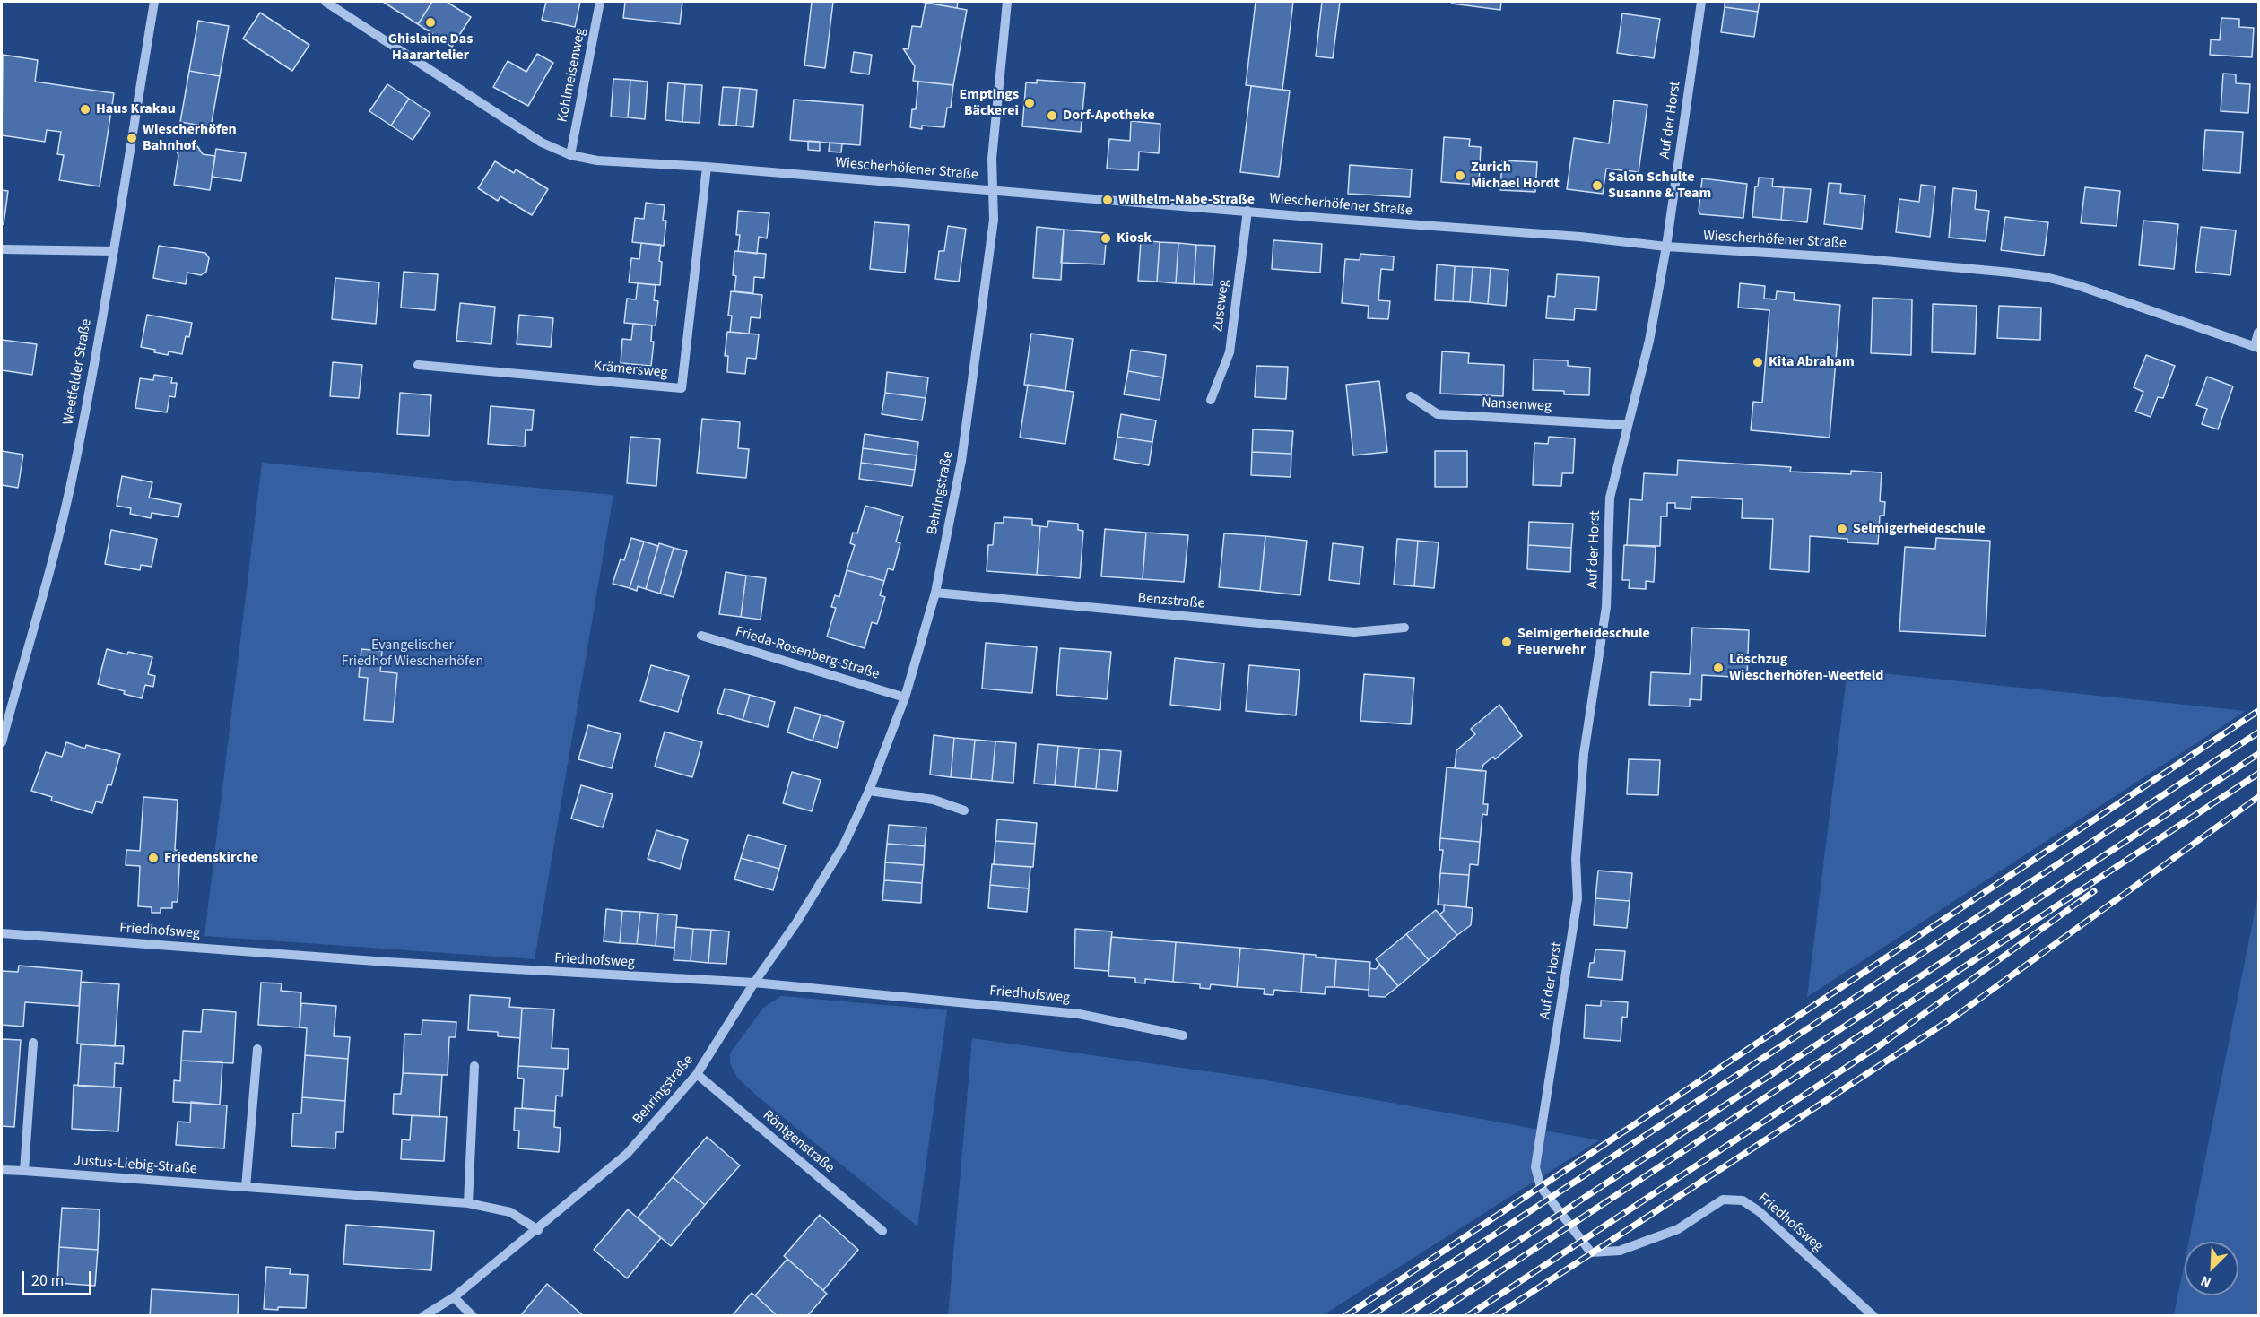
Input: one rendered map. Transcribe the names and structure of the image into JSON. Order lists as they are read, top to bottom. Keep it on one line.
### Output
{"streets":{"street":["Kohlmeisenweg","Auf der Horst","Wiescherhöfener Straße","Zuseweg","Krämersweg","Weetfelder Straße","Nansenweg","Behringstraße","Benzstraße","Frieda-Rosenberg-Straße","Friedhofsweg","Röntgenstraße","Justus-Liebig-Straße"]},"crossings":[["Kohlmeisenweg","Wiescherhöfener Straße"],["Auf der Horst","Wiescherhöfener Straße"],["Auf der Horst","Nansenweg"],["Auf der Horst","Friedhofsweg"],["Wiescherhöfener Straße","Zuseweg"],["Wiescherhöfener Straße","Krämersweg"],["Wiescherhöfener Straße","Behringstraße"],["Behringstraße","Benzstraße"],["Behringstraße","Frieda-Rosenberg-Straße"],["Behringstraße","Friedhofsweg"],["Behringstraße","Röntgenstraße"],["Behringstraße","Justus-Liebig-Straße"]],"parks":["Evangelischer Friedhof Wiescherhöfen"],"places":["Ghislaine Das Haarartelier","Emptings Bäckerei","Haus Krakau","Dorf-Apotheke","Wiescherhöfen Bahnhof","Zurich Michael Hordt","Salon Schulte Susanne & Team","Wilhelm-Nabe-Straße","Kiosk","Kita Abraham","Selmigerheideschule","Selmigerheideschule Feuerwehr","Löschzug Wiescherhöfen-Weetfeld","Friedenskirche"],"scale_bar":"20 m","north":"bottom left"}
